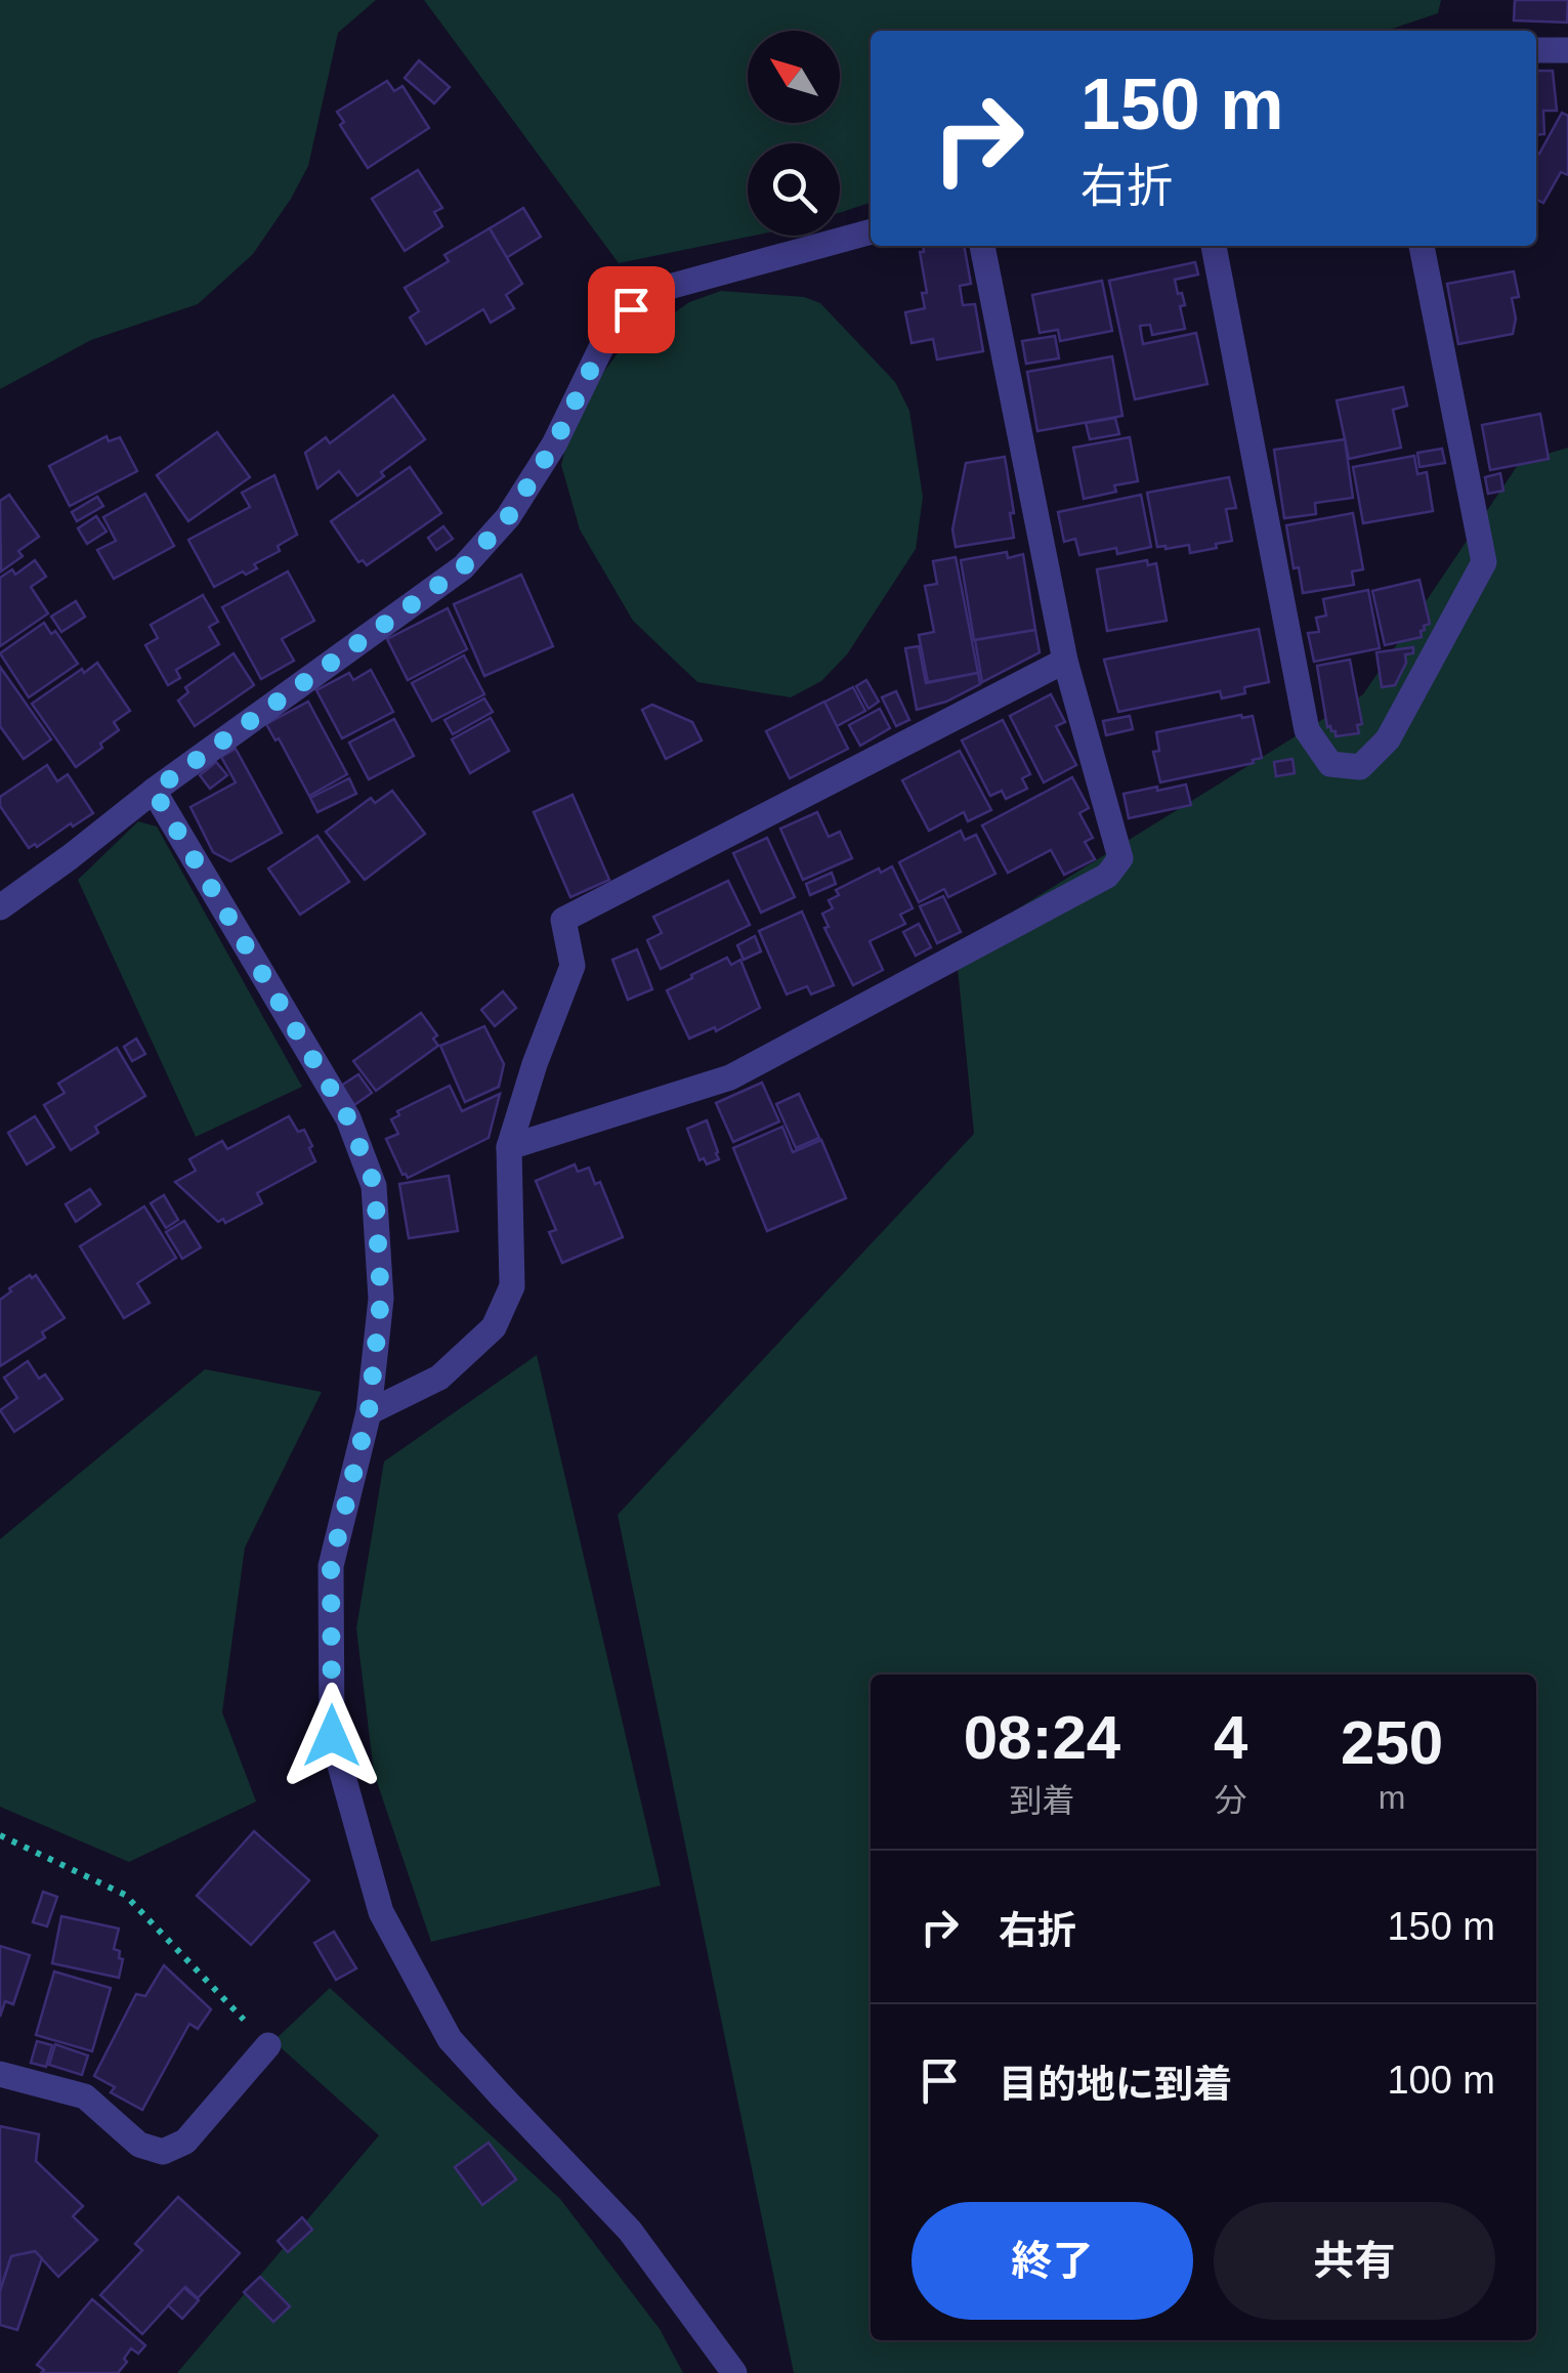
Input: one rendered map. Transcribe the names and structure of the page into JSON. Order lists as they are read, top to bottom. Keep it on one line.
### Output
{"north":"top left","page":{"turn":["150 m","右折"],"eta":["08:24","到着","4","分","250","m"],"list":[{"name":"右折","value":"150 m"},{"name":"目的地に到着","value":"100 m"}],"buttons":["終了","共有"]}}
